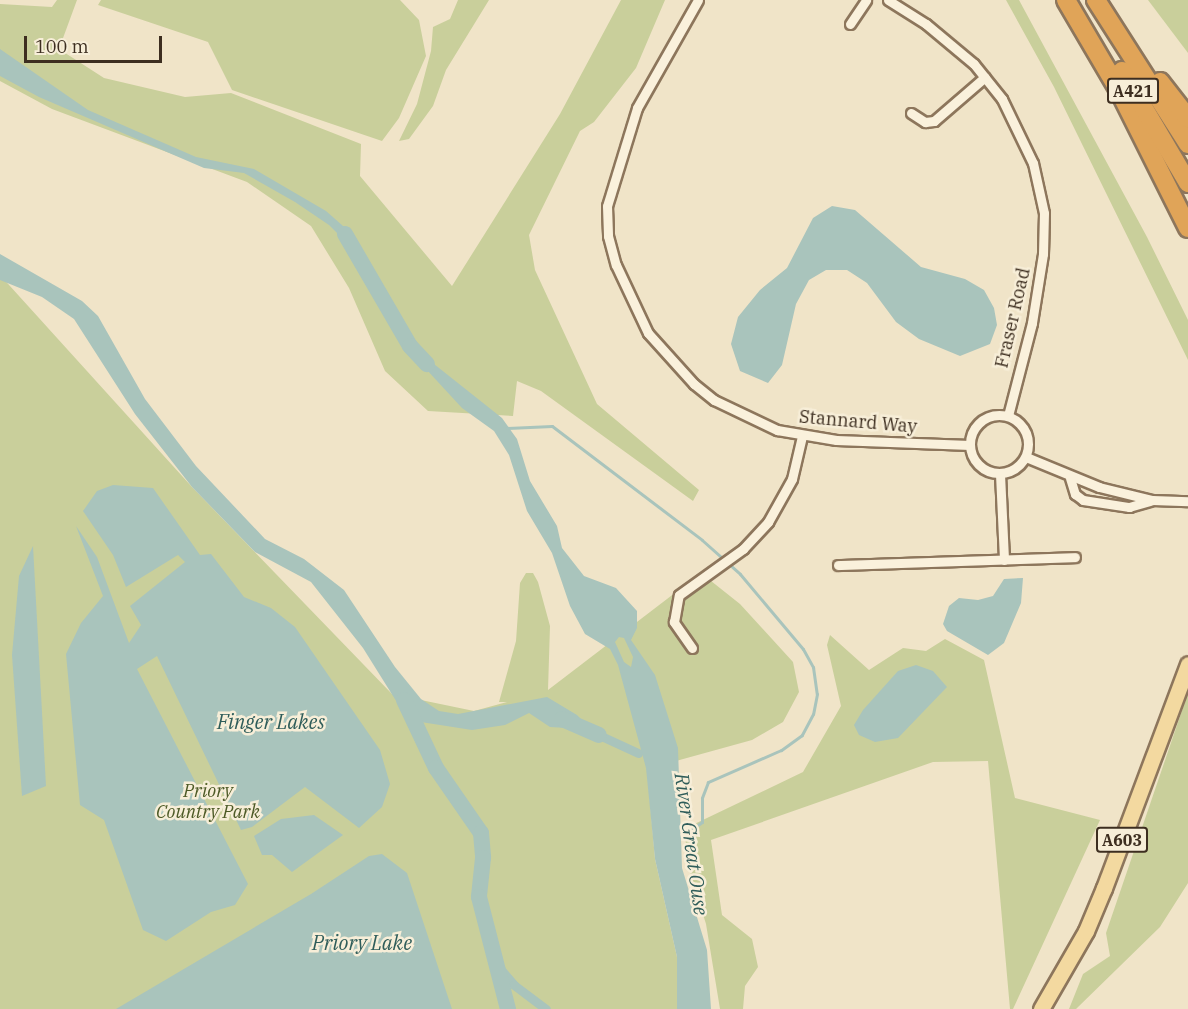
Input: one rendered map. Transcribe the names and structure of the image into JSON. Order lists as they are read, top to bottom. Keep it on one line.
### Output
{"streets":{"highway":["A421"],"main road":["A603"],"street":["Fraser Road","Stannard Way"]},"crossings":[["Fraser Road","Stannard Way"]],"water":["Finger Lakes","River Great Ouse","Priory Lake"],"parks":["Priory Country Park"],"scale_bar":"100 m"}
